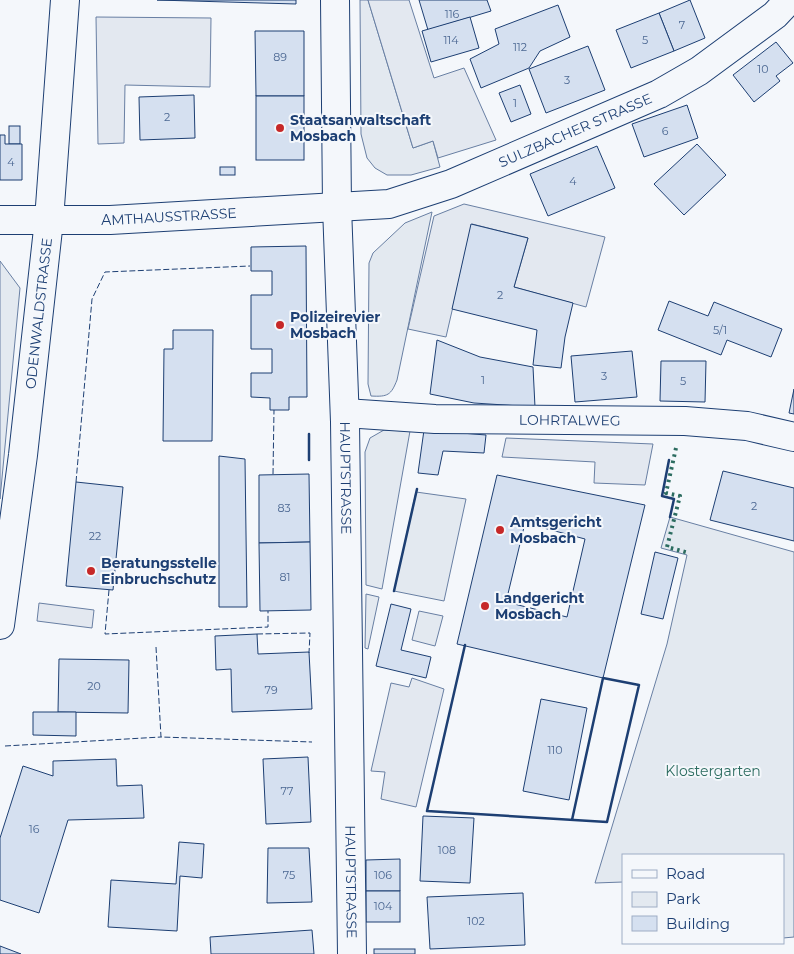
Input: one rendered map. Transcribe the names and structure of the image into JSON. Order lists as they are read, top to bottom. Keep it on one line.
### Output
{"streets":{"street":["SULZBACHER STRASSE","AMTHAUSSTRASSE","ODENWALDSTRASSE","LOHRTALWEG","HAUPTSTRASSE"]},"crossings":[["SULZBACHER STRASSE","AMTHAUSSTRASSE"],["SULZBACHER STRASSE","HAUPTSTRASSE"],["AMTHAUSSTRASSE","ODENWALDSTRASSE"],["AMTHAUSSTRASSE","HAUPTSTRASSE"],["LOHRTALWEG","HAUPTSTRASSE"]],"parks":["Klostergarten"],"places":["Staatsanwaltschaft Mosbach","Polizeirevier Mosbach","Amtsgericht Mosbach","Beratungsstelle Einbruchschutz","Landgericht Mosbach"],"house_numbers":["116","7","114","5","112","89","10","3","1","2","6","4","4","2","5/1","3","1","5","2","83","22","81","20","79","110","77","16","108","75","106","104","102"],"legend":["Road","Park","Building"]}
